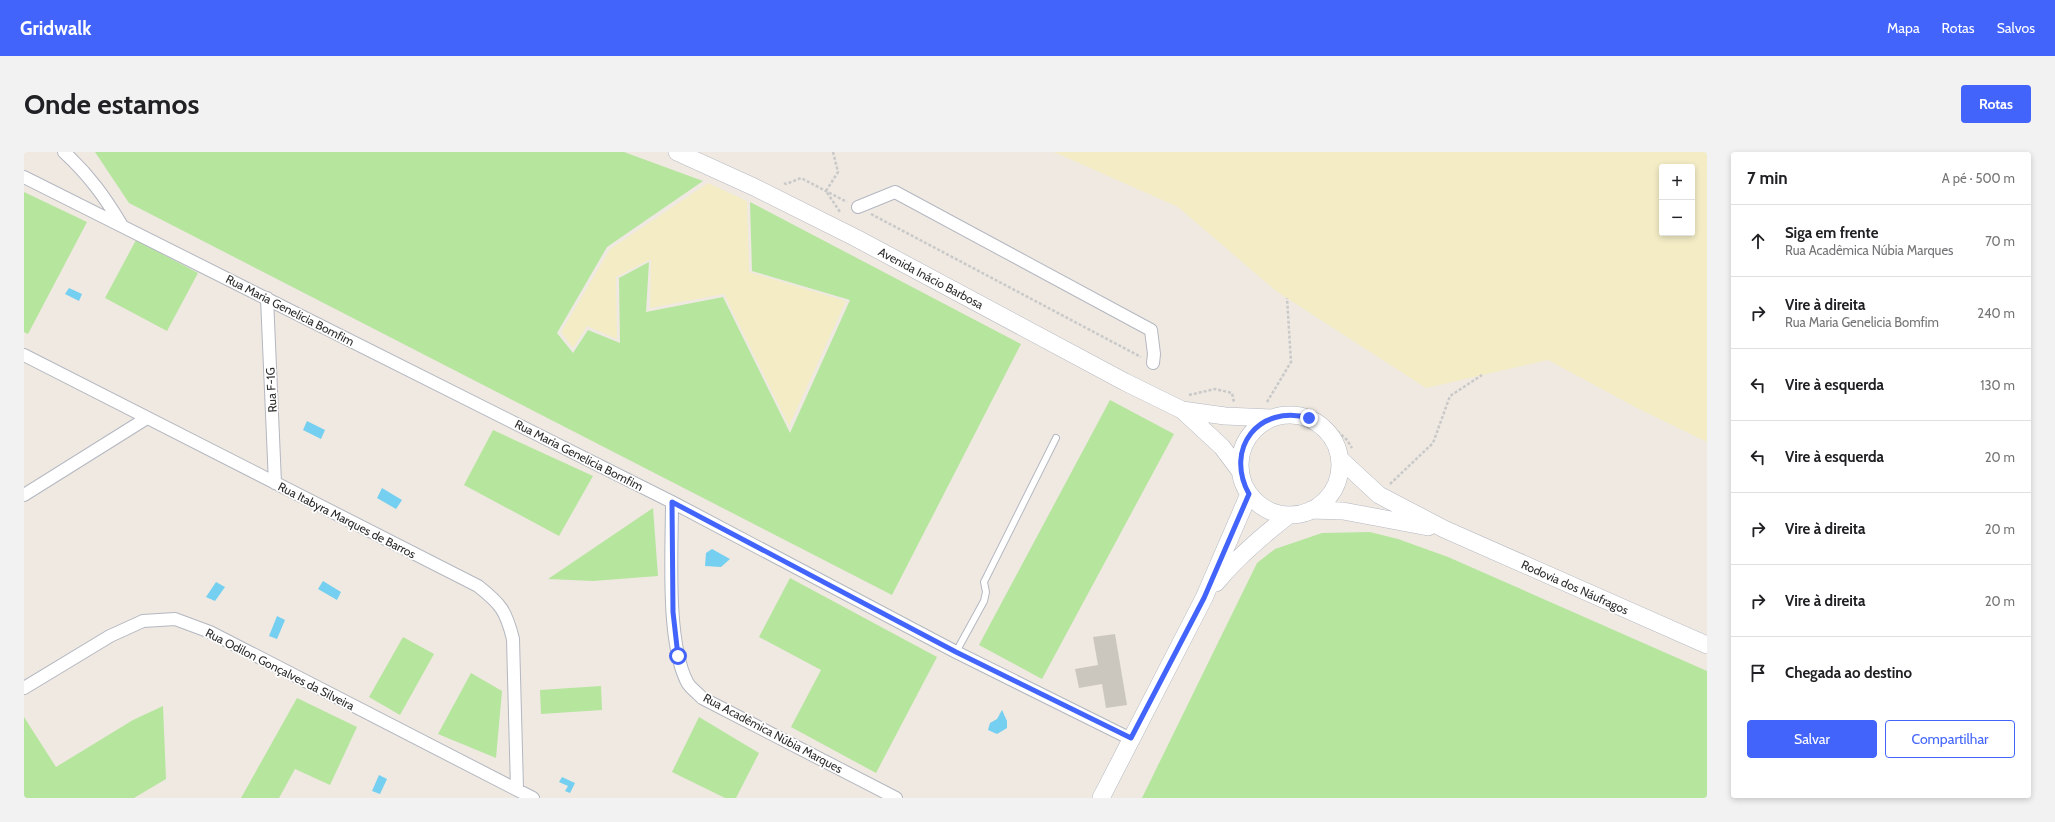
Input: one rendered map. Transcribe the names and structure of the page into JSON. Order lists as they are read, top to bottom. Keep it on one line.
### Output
{"streets":{"main road":["Avenida Inácio Barbosa","Rodovia dos Náufragos"],"street":["Rua Maria Genelicia Bomfim","Rua F-1G","Rua Itabyra Marques de Barros","Rua Odilon Gonçalves da Silveira","Rua Acadêmica Núbia Marques"]},"crossings":[["Rua Maria Genelicia Bomfim","Rua F-1G"],["Rua Maria Genelicia Bomfim","Rua Acadêmica Núbia Marques"],["Rua F-1G","Rua Itabyra Marques de Barros"],["Rua Itabyra Marques de Barros","Rua Odilon Gonçalves da Silveira"]],"page":{"header":"Gridwalk","nav":["Mapa","Rotas","Salvos"],"buttons":["Rotas",["Salvar","Compartilhar"]],"title":"Onde estamos","heading":["7 min","A pé · 500 m"],"map_buttons":["+","−"],"list":[["Siga em frente","Rua Acadêmica Núbia Marques","70 m"],["Vire à direita","Rua Maria Genelicia Bomfim","240 m"],["Vire à esquerda","130 m"],["Vire à esquerda","20 m"],["Vire à direita","20 m"],["Vire à direita","20 m"],"Chegada ao destino"]}}
